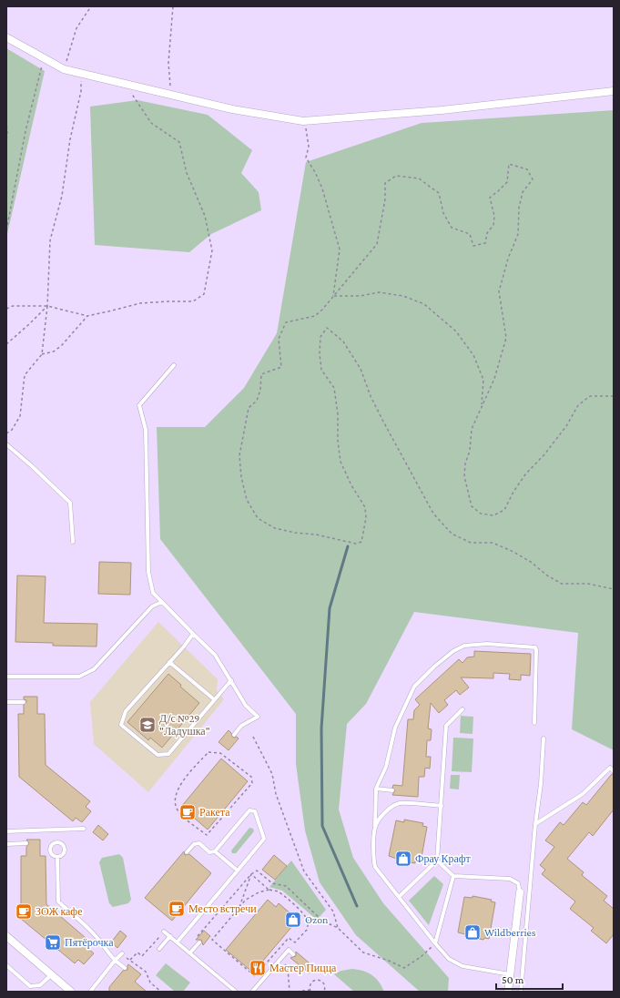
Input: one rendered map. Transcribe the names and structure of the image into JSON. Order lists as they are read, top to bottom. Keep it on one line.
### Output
{"places":{"school or university":["Д/с №29 \"Ладушка\""],"cafe":["Ракета","Место встречи","ЗОЖ кафе"],"shop":["Фрау Крафт","Ozon","Wildberries"],"supermarket":["Пятёрочка"],"restaurant":["Мастер Пицца"]},"scale_bar":"50 m"}
